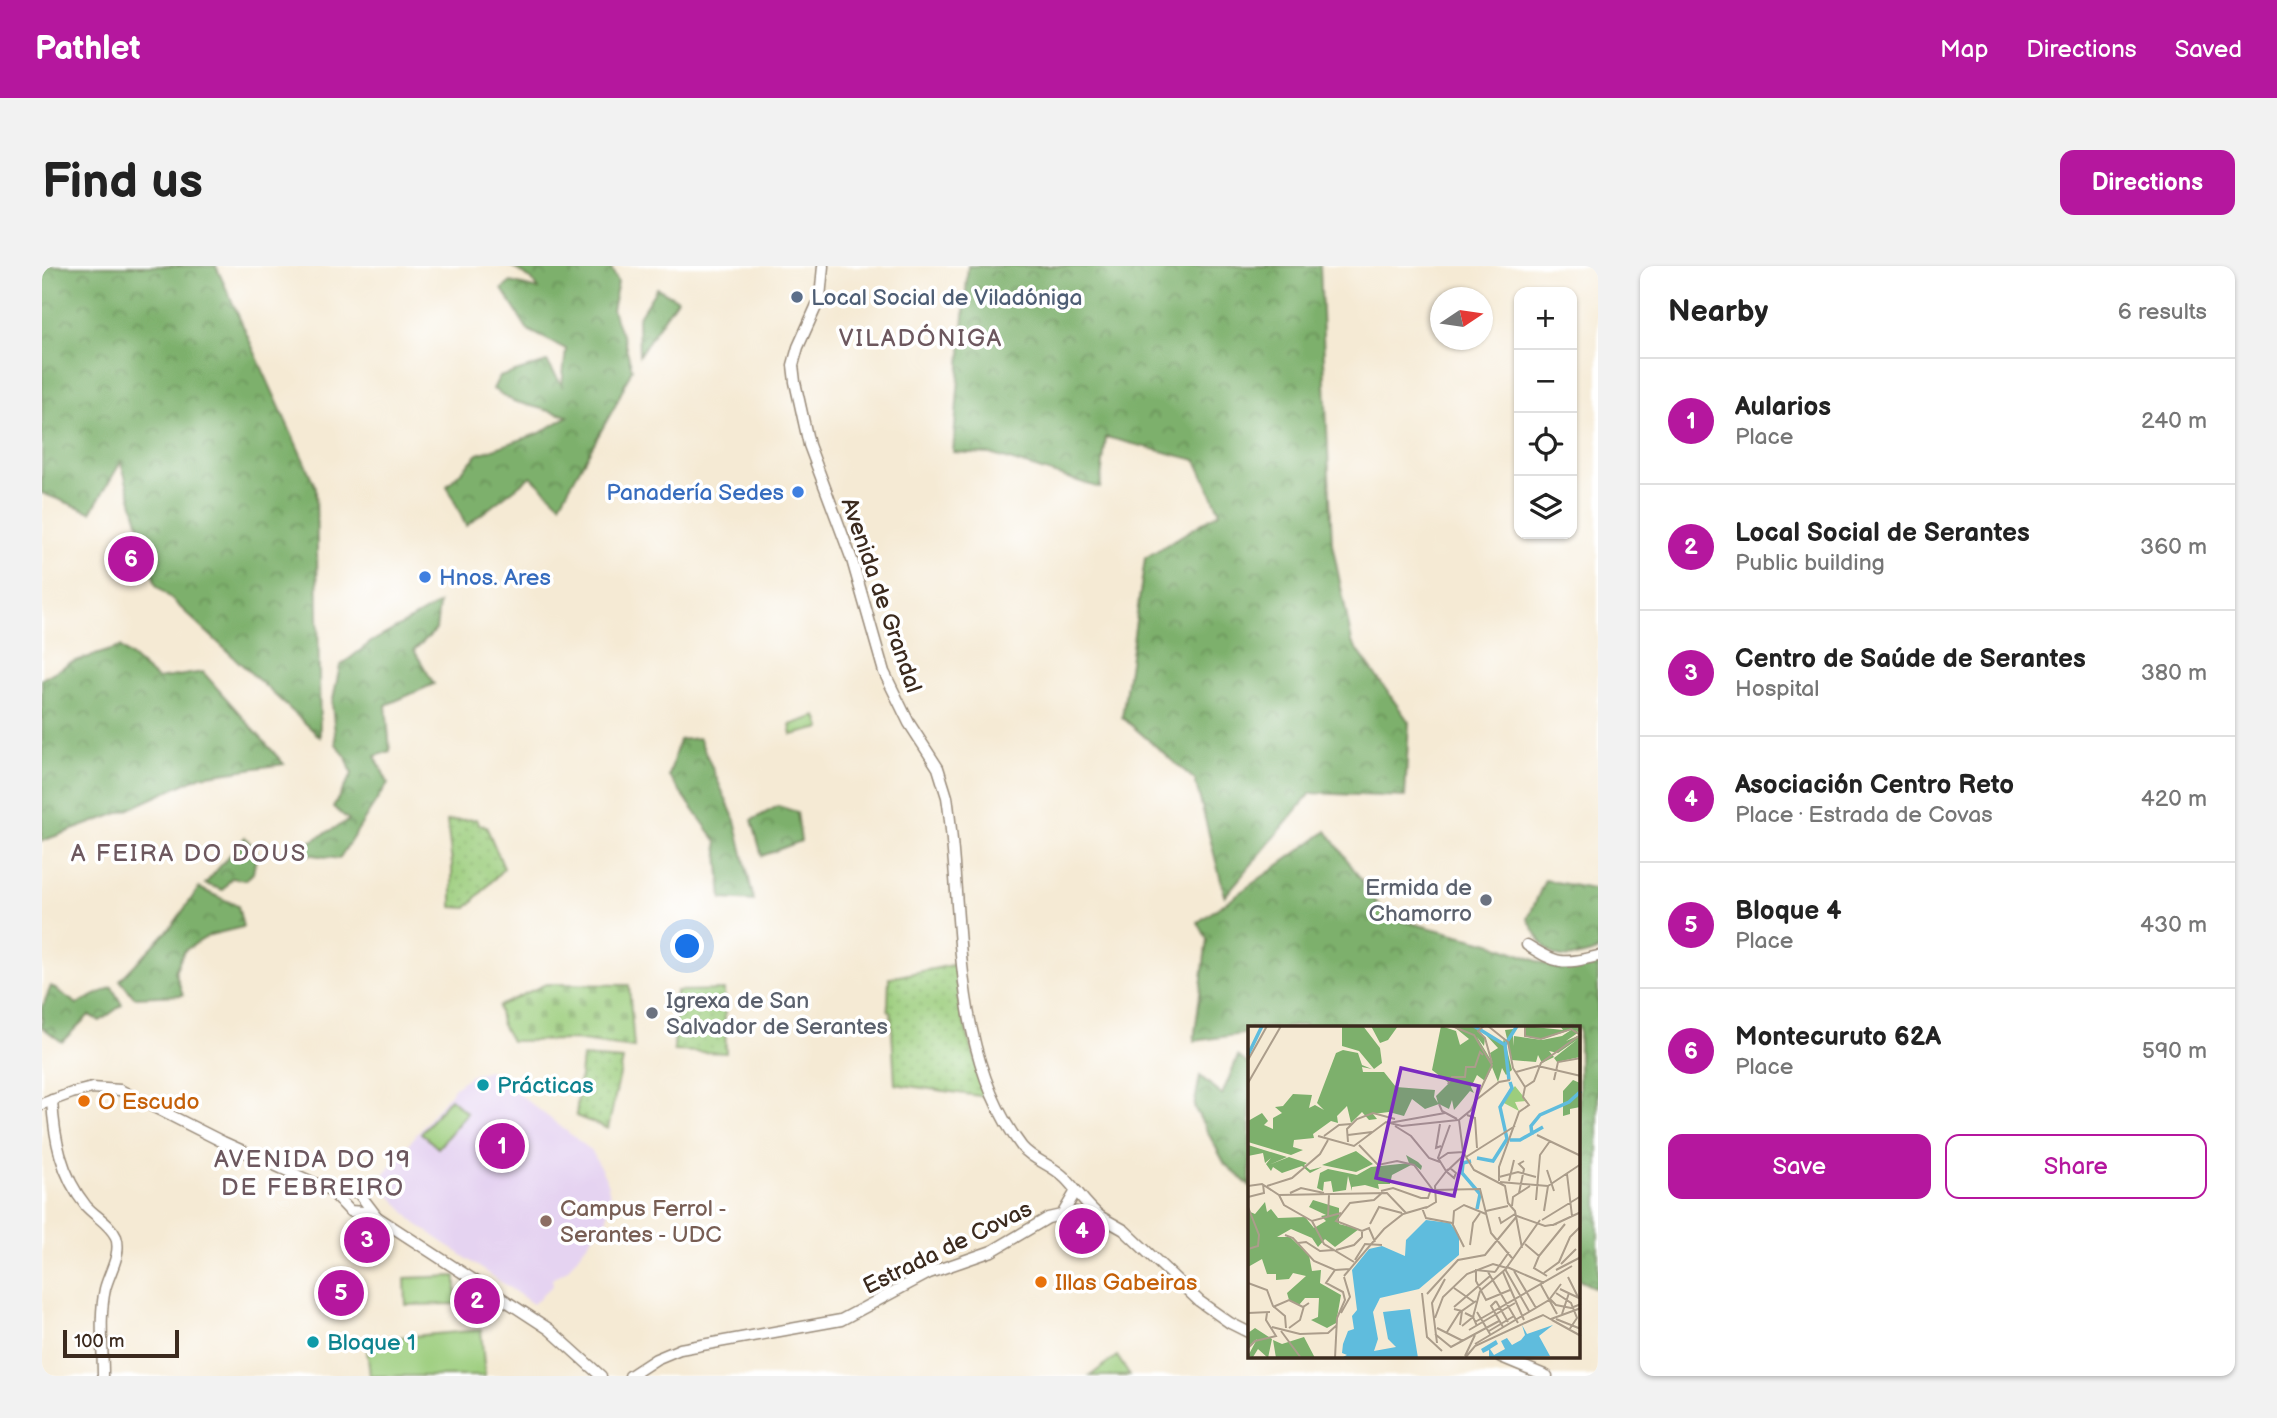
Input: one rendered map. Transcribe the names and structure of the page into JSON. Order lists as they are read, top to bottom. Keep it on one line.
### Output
{"streets":{"main road":["Avenida de Grandal","Estrada de Covas"]},"crossings":[["Avenida de Grandal","Estrada de Covas"]],"districts":["VILADÓNIGA","A FEIRA DO DOUS","AVENIDA DO 19 DE FEBREIRO"],"places":["Local Social de Viladóniga","Panadería Sedes","Hnos. Ares","Ermida de Chamorro","Igrexa de San Salvador de Serantes","Prácticas","O Escudo","Campus Ferrol - Serantes - UDC","Illas Gabeiras","Bloque 1"],"scale_bar":"100 m","north":"right","page":{"header":"Pathlet","nav":["Map","Directions","Saved"],"buttons":["Directions",["Save","Share"]],"title":"Find us","heading":["Nearby","6 results"],"map_buttons":["+","−"],"list":[{"mark":"1","name":"Aularios","note":"Place","value":"240 m"},{"mark":"2","name":"Local Social de Serantes","note":"Public building","value":"360 m"},{"mark":"3","name":"Centro de Saúde de Serantes","note":"Hospital","value":"380 m"},{"mark":"4","name":"Asociación Centro Reto","note":"Place · Estrada de Covas","value":"420 m"},{"mark":"5","name":"Bloque 4","note":"Place","value":"430 m"},{"mark":"6","name":"Montecuruto 62A","note":"Place","value":"590 m"}],"pins":["6","1","4","3","5","2"],"scale":"100 m"}}
